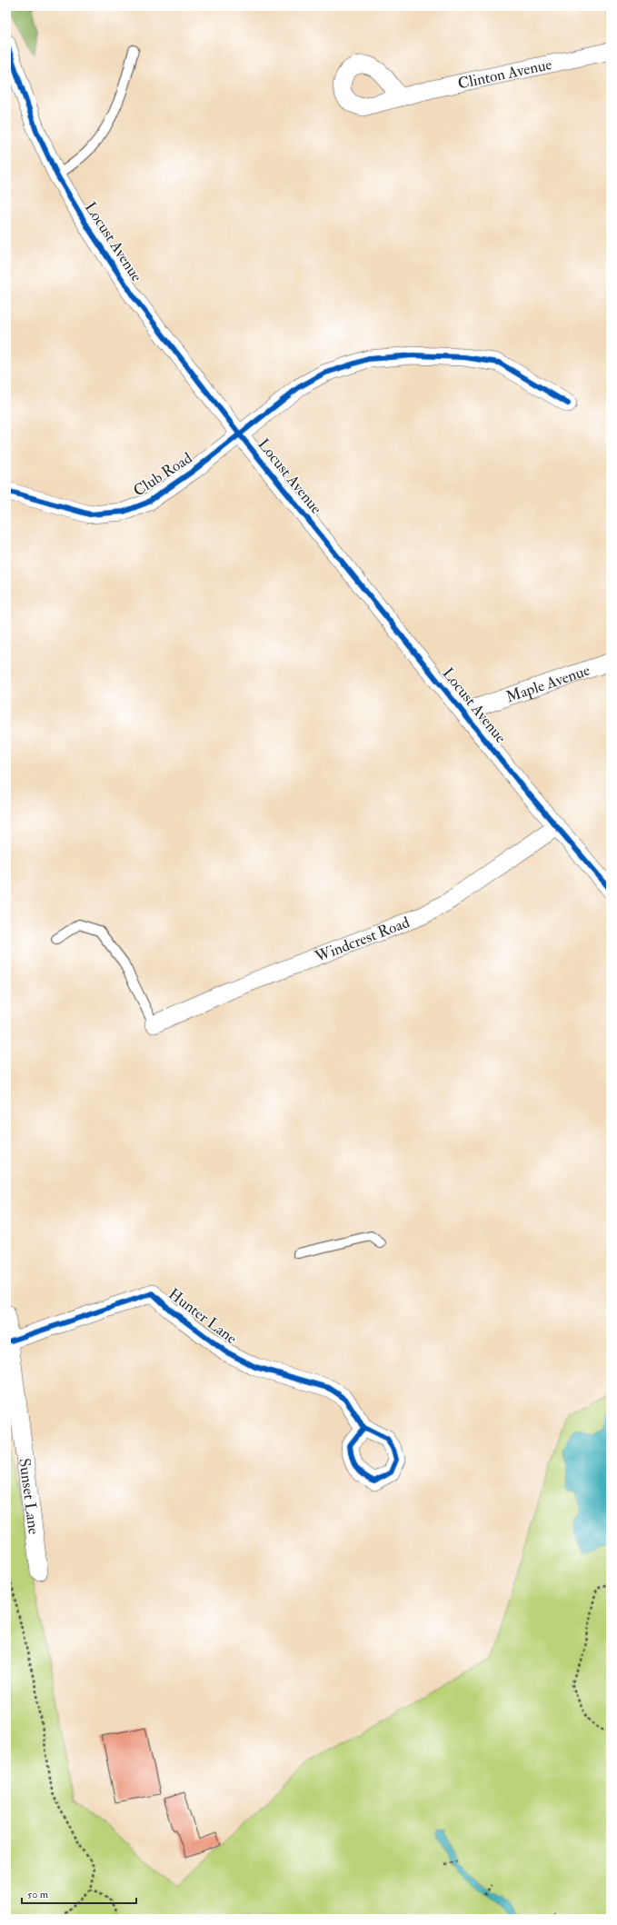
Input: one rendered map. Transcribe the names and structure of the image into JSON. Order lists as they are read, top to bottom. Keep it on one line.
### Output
{"streets":{"street":["Clinton Avenue","Locust Avenue","Club Road","Maple Avenue","Windcrest Road","Hunter Lane","Sunset Lane"]},"crossings":[["Locust Avenue","Club Road"],["Locust Avenue","Maple Avenue"],["Locust Avenue","Windcrest Road"],["Hunter Lane","Sunset Lane"]],"scale_bar":"50 m"}
